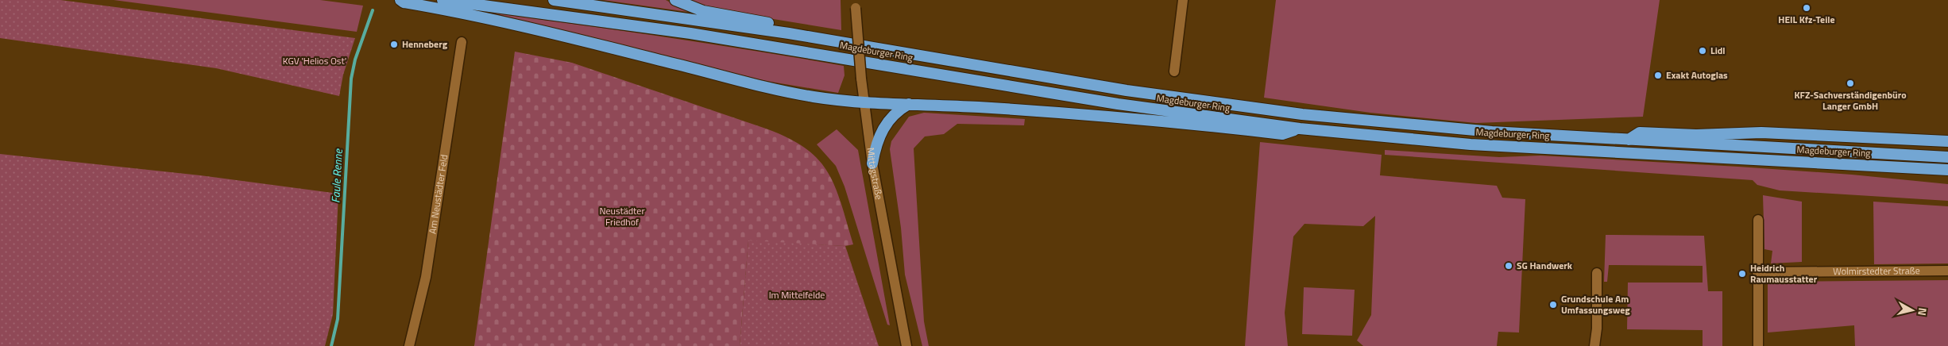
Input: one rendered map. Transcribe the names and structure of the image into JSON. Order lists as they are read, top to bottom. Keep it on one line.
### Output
{"streets":{"highway":["Magdeburger Ring"],"street":["Mittagstraße","Am Neustädter Feld","Wolmirstedter Straße"]},"water":["Faule Renne"],"parks":["KGV 'Helios Ost'","Neustädter Friedhof","Im Mittelfelde"],"places":["HEIL Kfz-Teile","Henneberg","Lidl","Exakt Autoglas","KFZ-Sachverständigenbüro Langer GmbH","SG Handwerk","Heidrich Raumausstatter","Grundschule Am Umfassungsweg"],"north":"right"}
